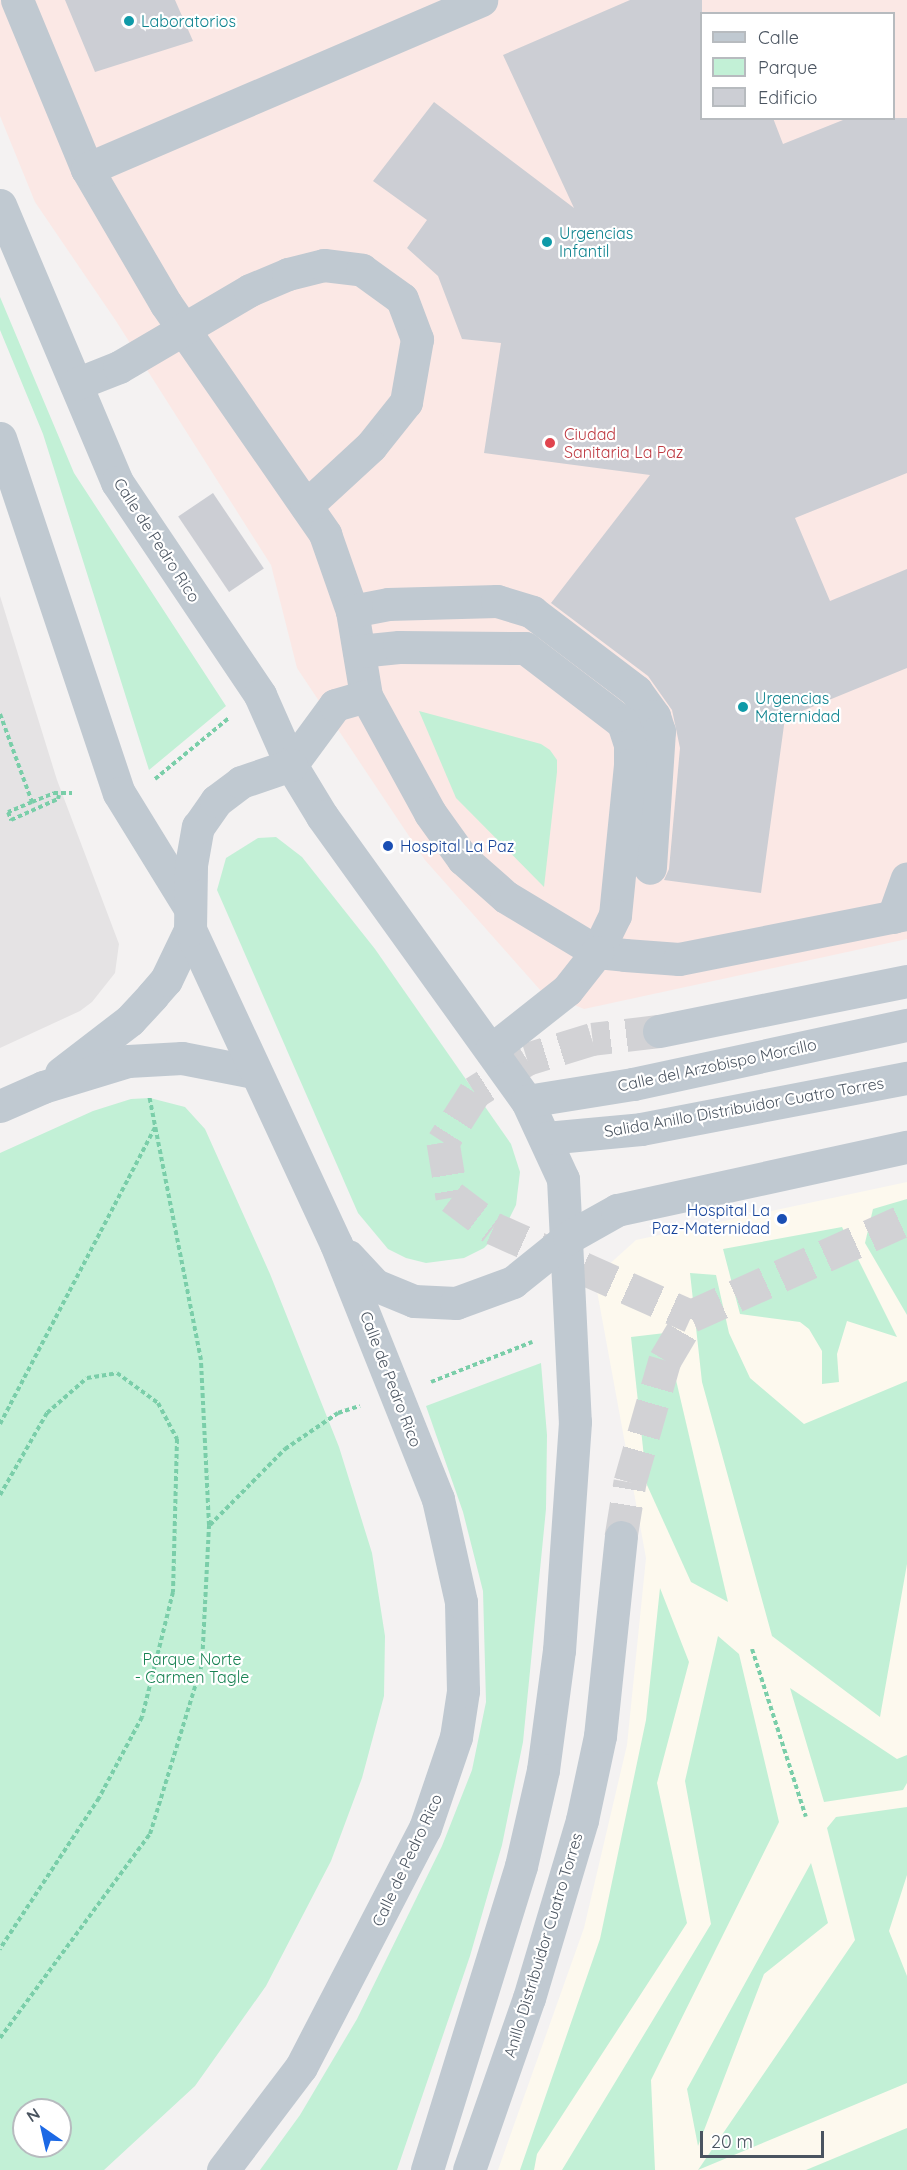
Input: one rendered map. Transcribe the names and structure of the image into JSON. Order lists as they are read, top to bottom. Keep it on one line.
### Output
{"streets":{"street":["Calle de Pedro Rico","Calle del Arzobispo Morcillo","Salida Anillo Distribuidor Cuatro Torres","Anillo Distribuidor Cuatro Torres"]},"crossings":[["Calle de Pedro Rico","Calle del Arzobispo Morcillo"],["Calle de Pedro Rico","Salida Anillo Distribuidor Cuatro Torres"]],"parks":["Parque Norte - Carmen Tagle"],"places":["Laboratorios","Urgencias Infantil","Ciudad Sanitaria La Paz","Urgencias Maternidad","Hospital La Paz","Hospital La Paz-Maternidad"],"legend":["Calle","Parque","Edificio"],"scale_bar":"20 m","north":"top left"}
